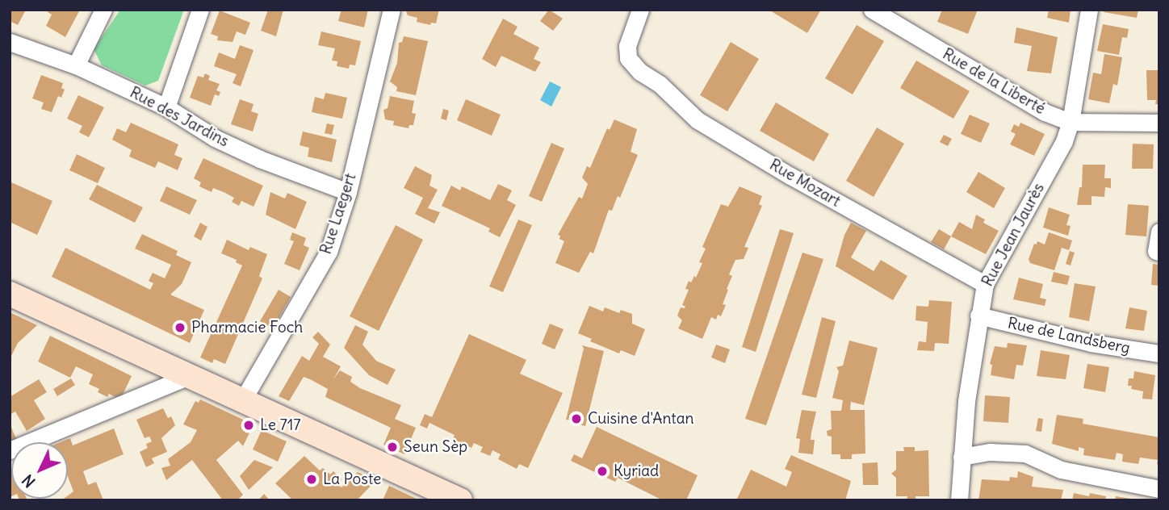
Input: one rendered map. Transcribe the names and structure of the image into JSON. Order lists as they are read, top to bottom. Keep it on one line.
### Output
{"streets":{"street":["Rue de la Liberté","Rue des Jardins","Rue Mozart","Rue Laegert","Rue Jean Jaurès","Rue de Landsberg"]},"crossings":[["Rue de la Liberté","Rue Jean Jaurès"],["Rue des Jardins","Rue Laegert"],["Rue Mozart","Rue Jean Jaurès"],["Rue Jean Jaurès","Rue de Landsberg"]],"places":["Pharmacie Foch","Cuisine d'Antan","Le 717","Seun Sèp","Kyriad","La Poste"],"north":"bottom left"}
